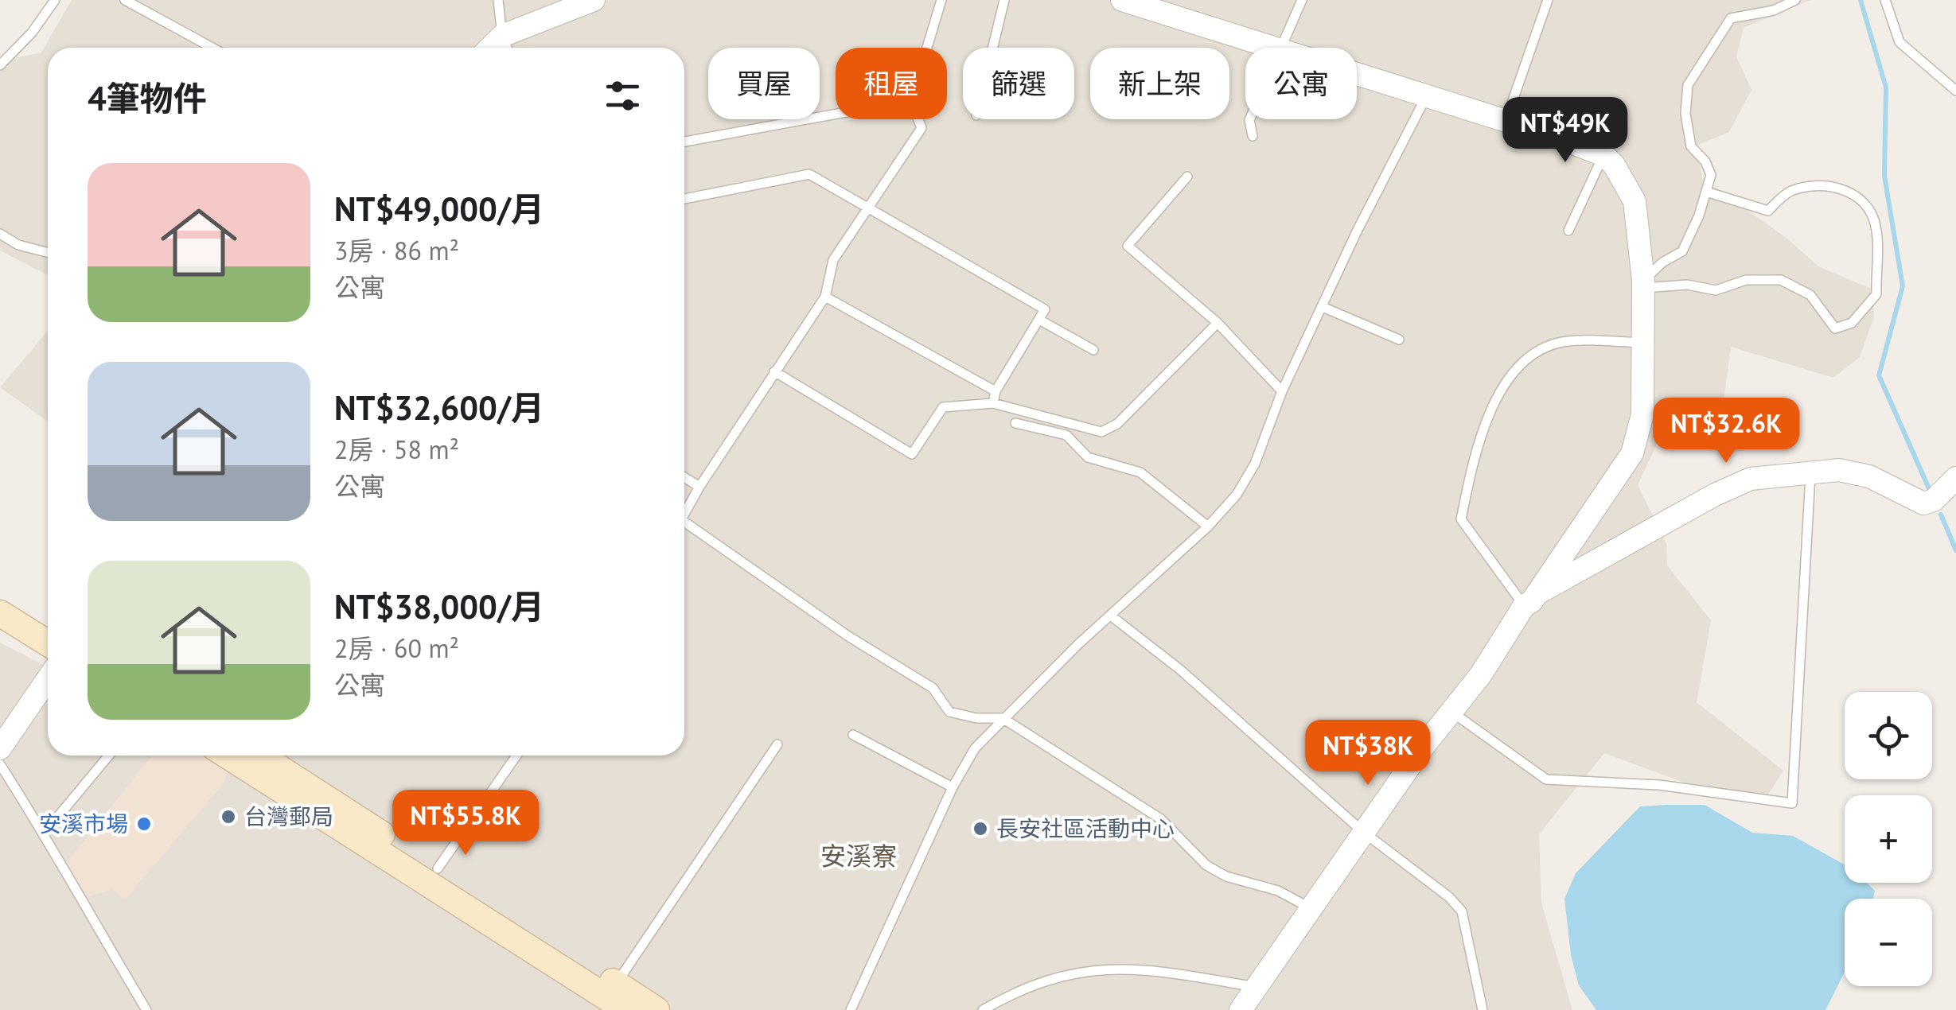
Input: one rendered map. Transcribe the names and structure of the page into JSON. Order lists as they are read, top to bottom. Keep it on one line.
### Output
{"districts":["安溪寮"],"places":["台灣郵局","安溪市場","長安社區活動中心"],"page":{"chip":["買屋","租屋","篩選","新上架","公寓"],"heading":"4筆物件","price":["NT$49K","NT$32.6K","NT$38K","NT$55.8K"],"list":[{"name":"NT$49,000/月","note":"3房 · 86 m² · 公寓"},{"name":"NT$32,600/月","note":"2房 · 58 m² · 公寓"},{"name":"NT$38,000/月","note":"2房 · 60 m² · 公寓"}],"map_buttons":["+","−"]}}
